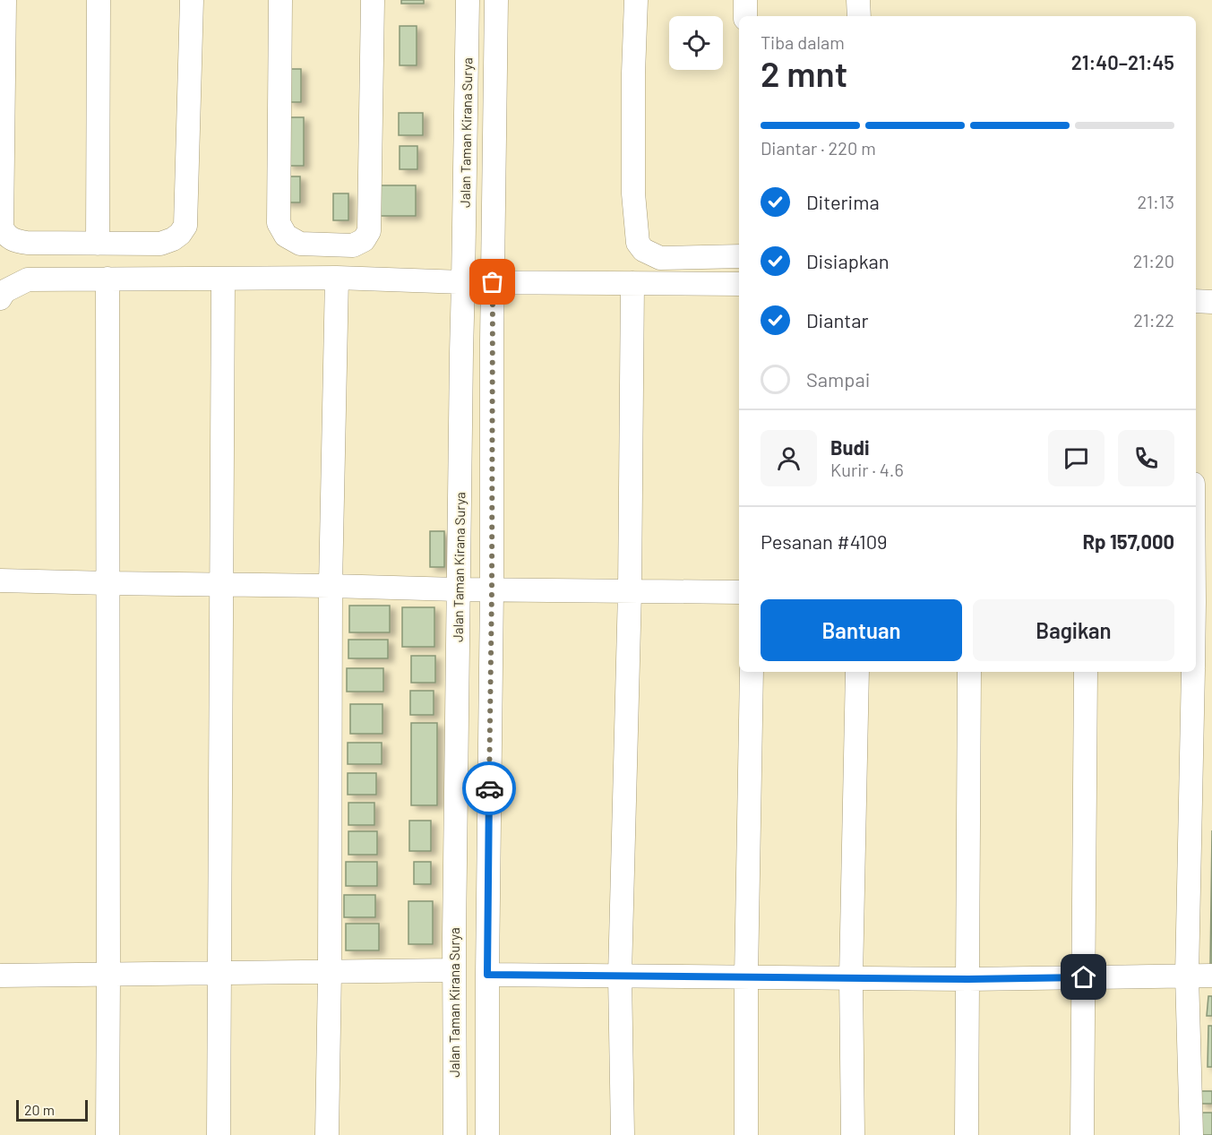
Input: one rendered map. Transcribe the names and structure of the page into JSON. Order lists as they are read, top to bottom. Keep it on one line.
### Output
{"streets":{"street":["Jalan Taman Kirana Surya"]},"scale_bar":"20 m","page":{"heading":["2 mnt","Tiba dalam","21:40–21:45"],"panel":["Budi","Kurir · 4.6","Pesanan #4109","Rp 157,000"],"bar":"Diantar · 220 m","list":[["Diterima","21:13"],["Disiapkan","21:20"],["Diantar","21:22"],"Sampai"],"buttons":["Bantuan","Bagikan"],"scale":"20 m"}}
